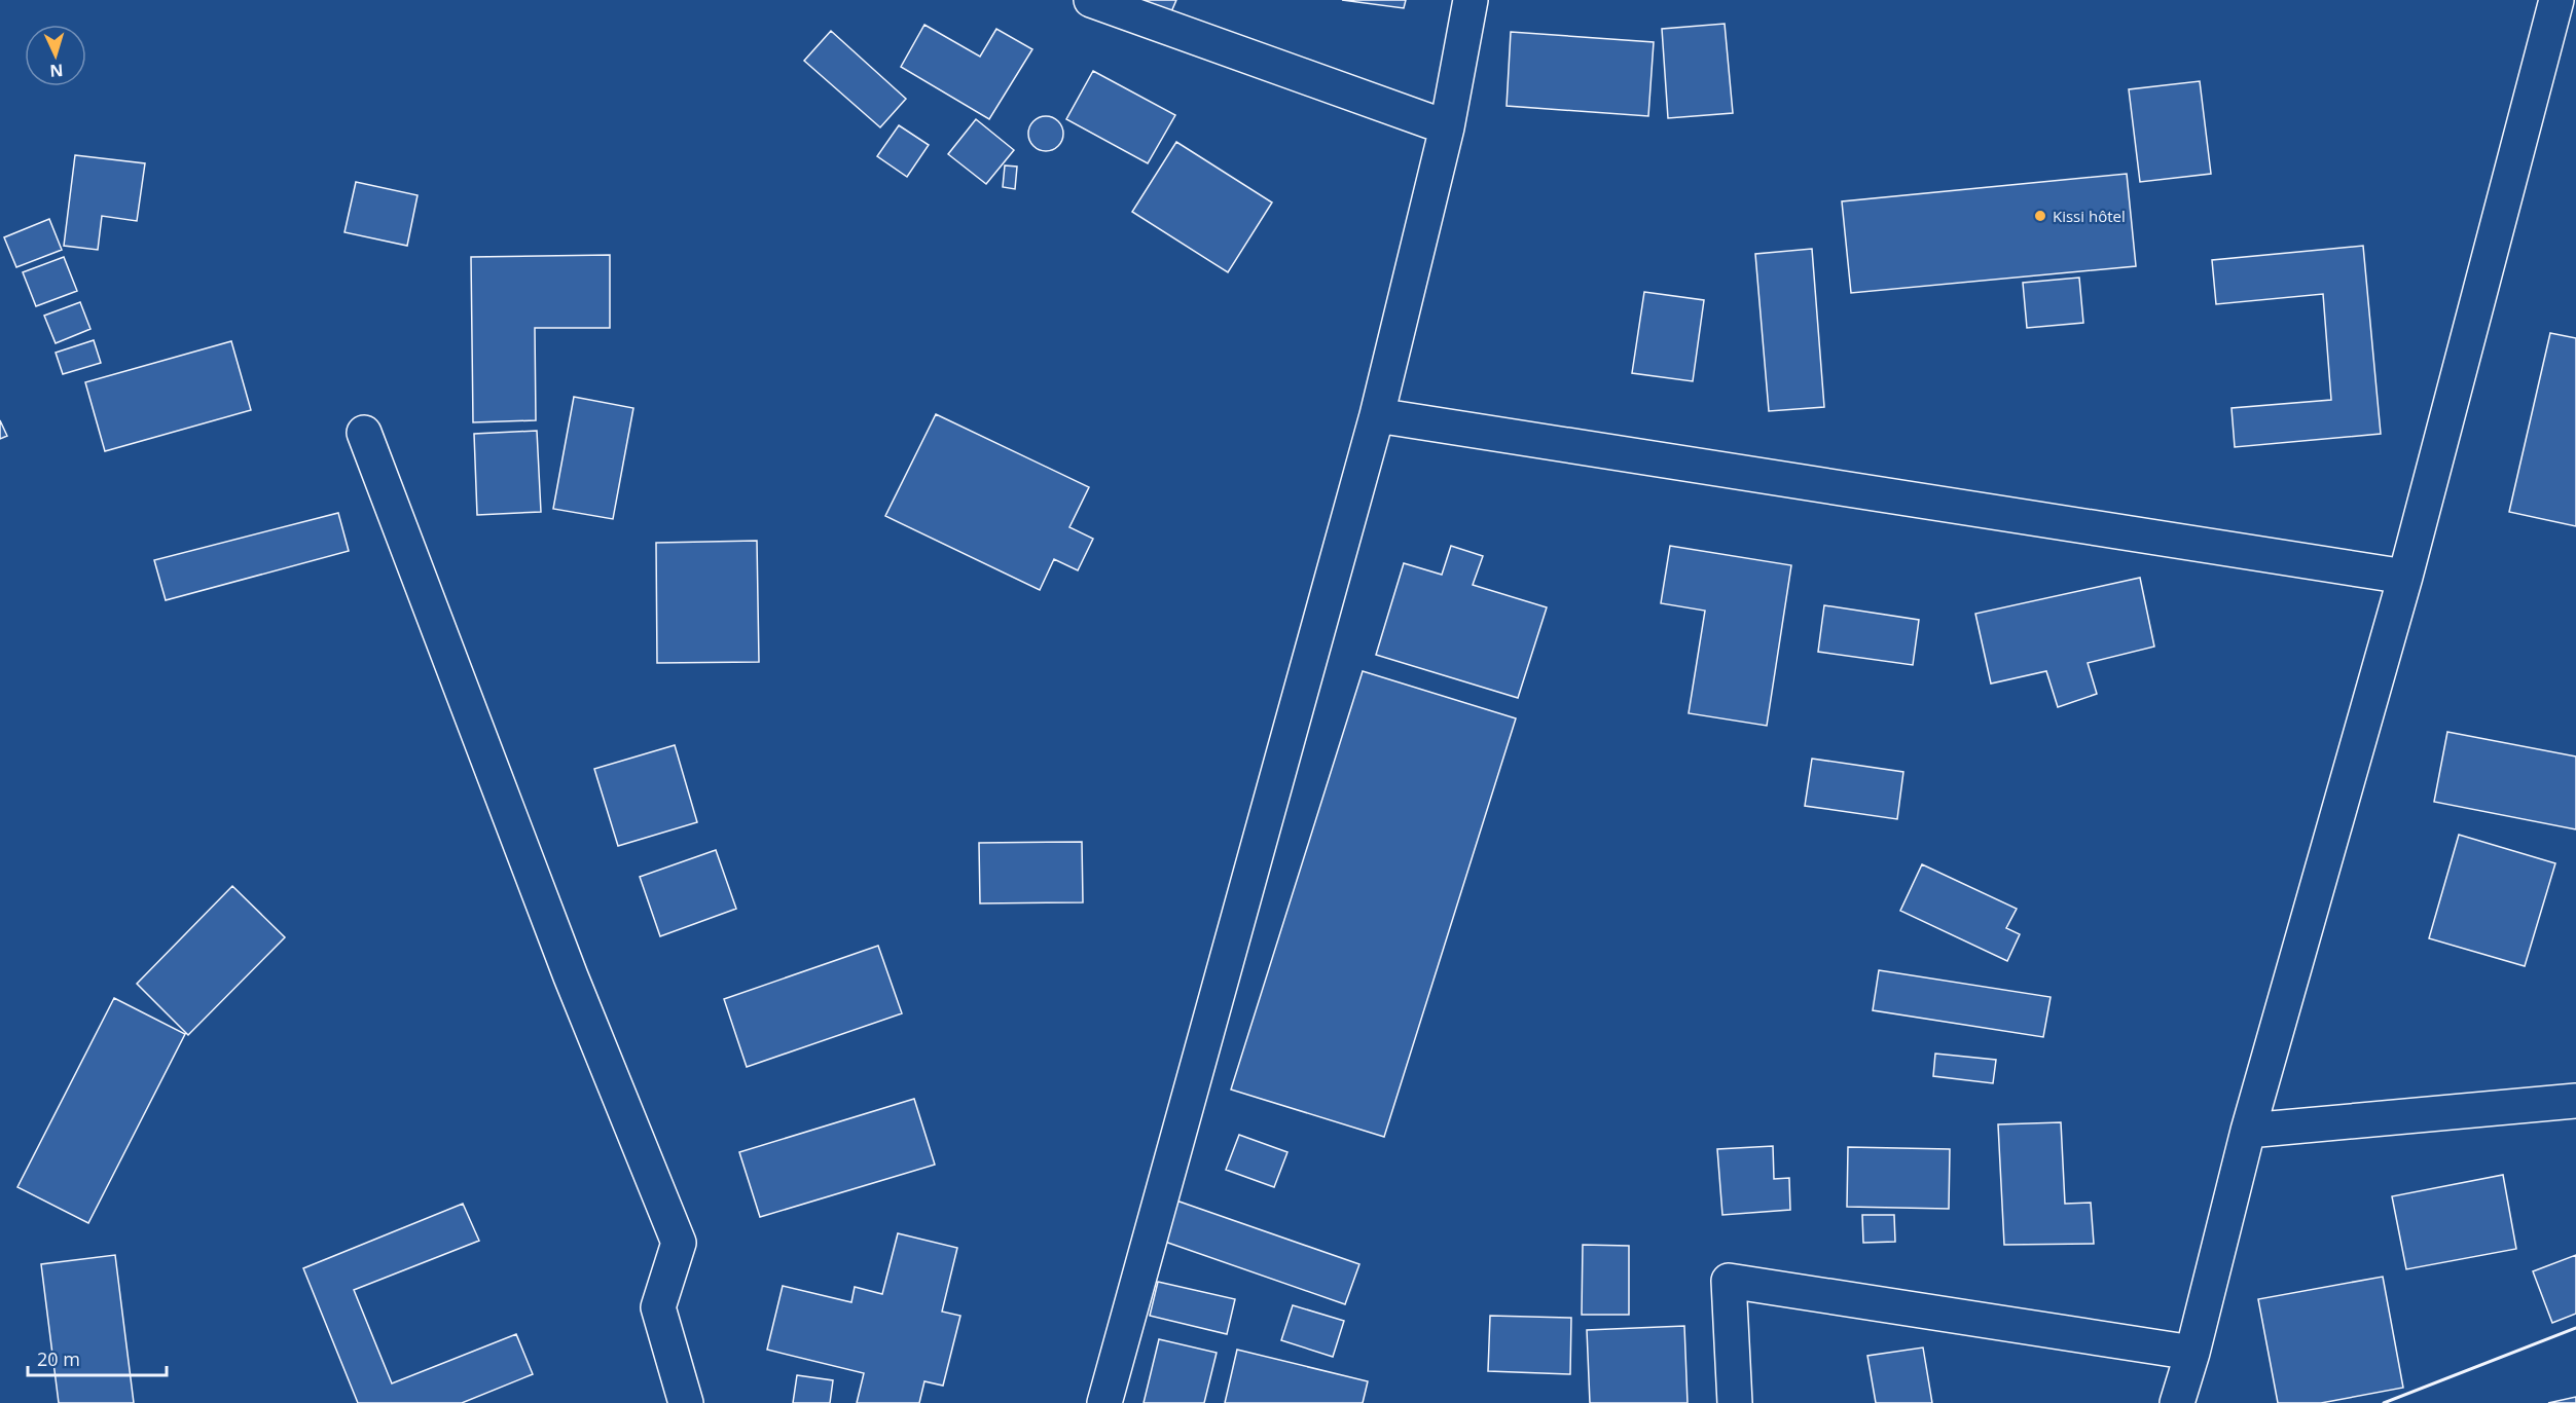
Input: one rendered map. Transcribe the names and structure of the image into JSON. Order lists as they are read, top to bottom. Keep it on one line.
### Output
{"places":["Kissi hôtel"],"scale_bar":"20 m","north":"bottom"}
